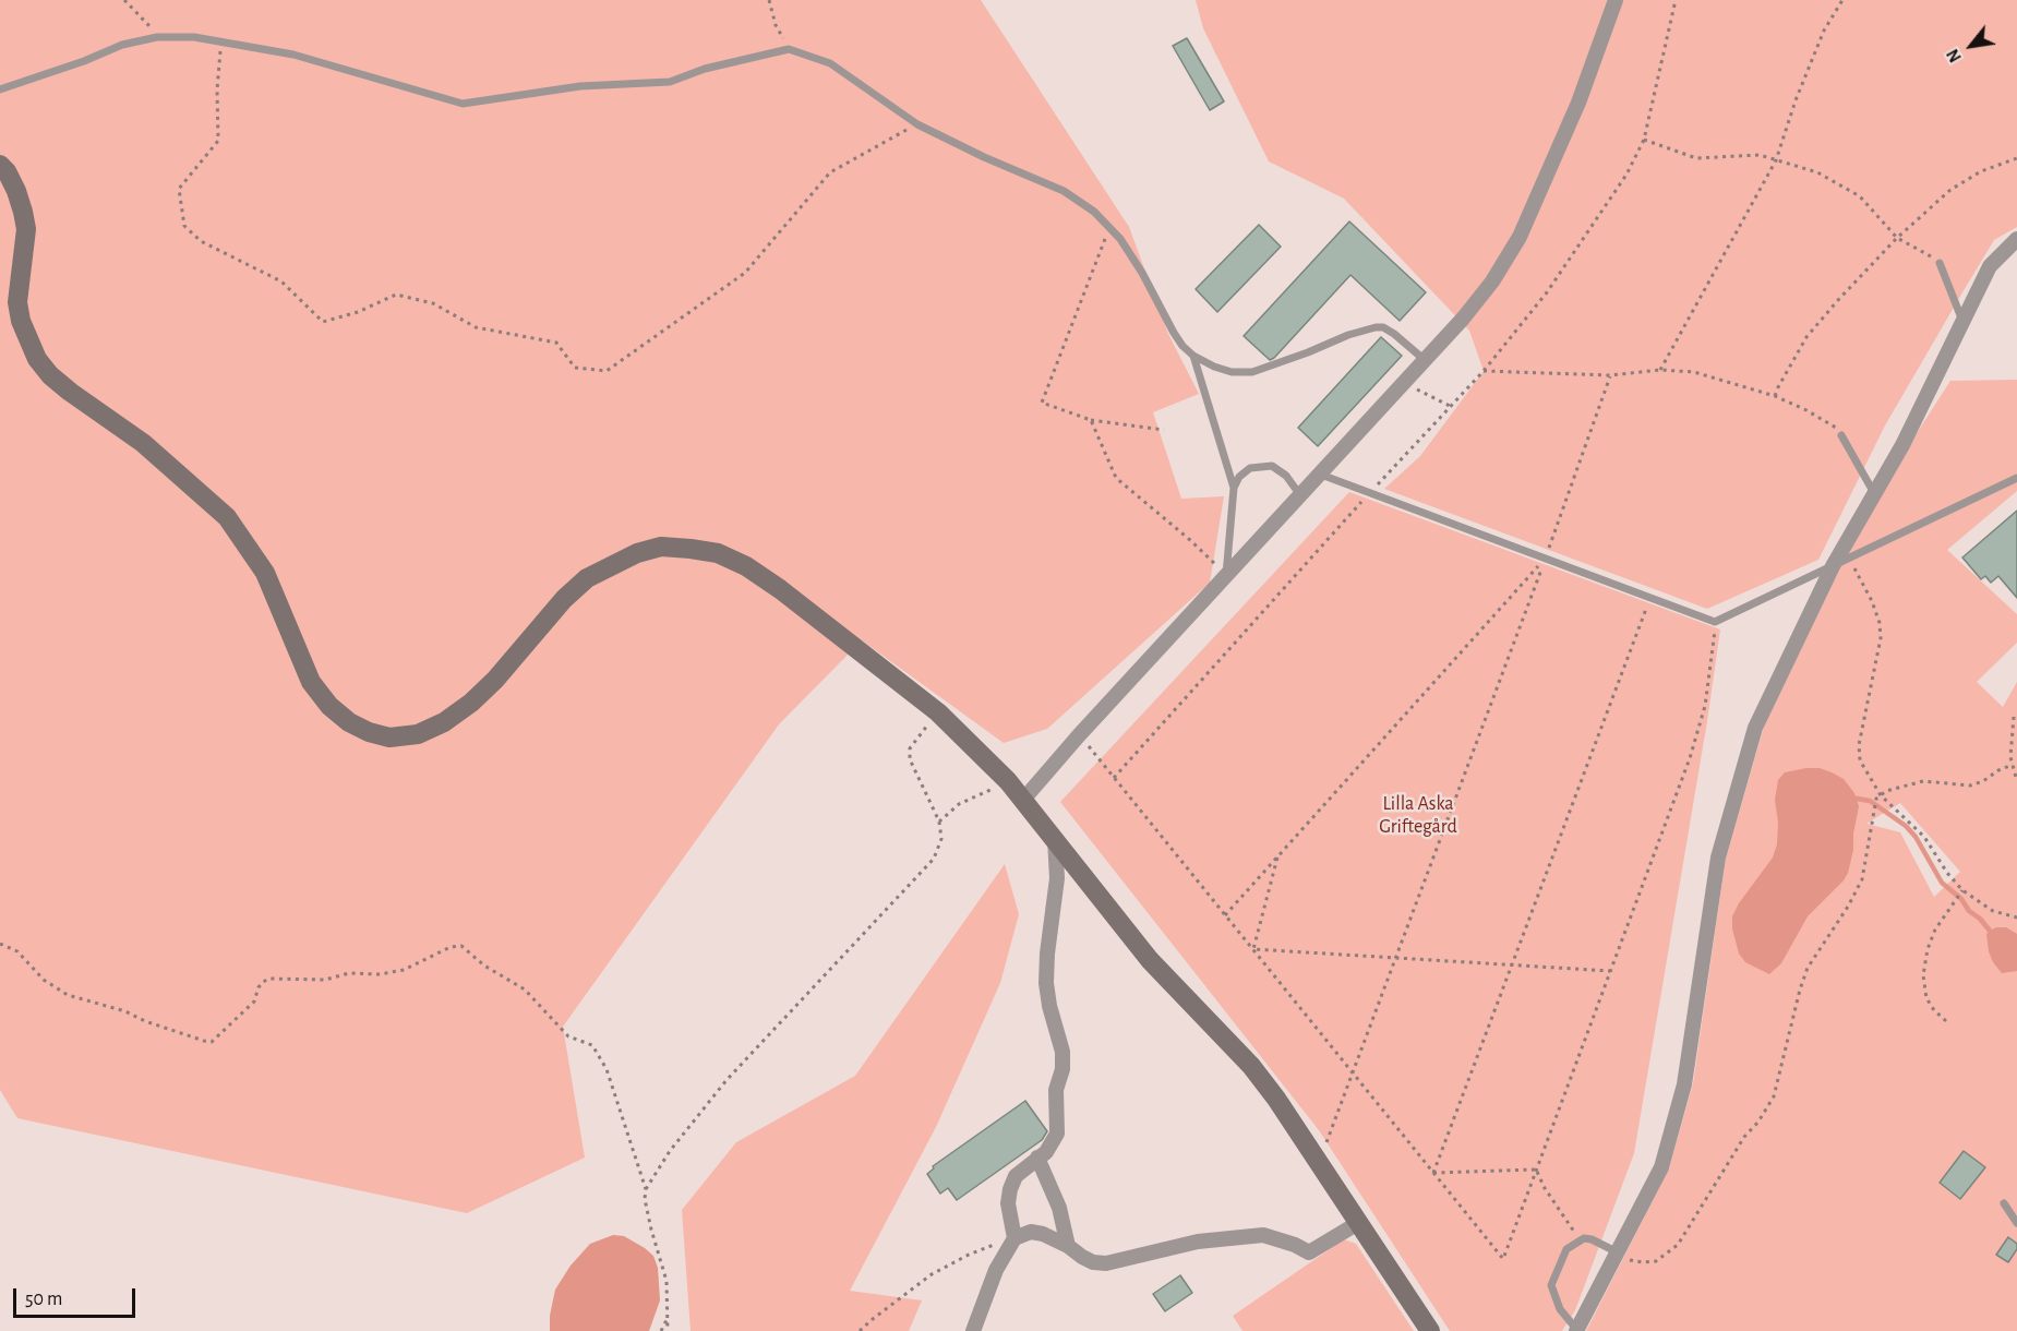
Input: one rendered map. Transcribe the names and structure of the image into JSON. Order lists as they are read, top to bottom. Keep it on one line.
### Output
{"parks":["Lilla Aska Griftegård"],"scale_bar":"50 m","north":"bottom left"}
